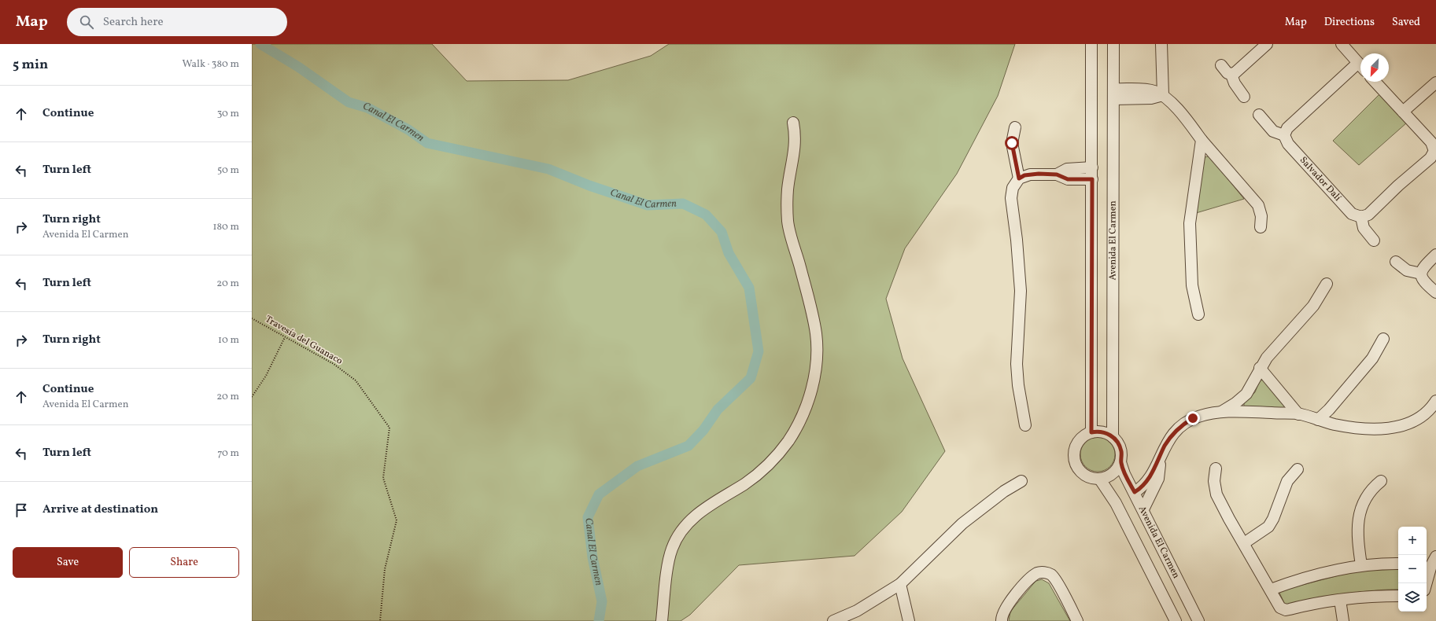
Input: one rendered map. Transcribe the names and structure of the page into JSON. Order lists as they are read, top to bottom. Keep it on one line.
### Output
{"streets":{"street":["Salvador Dalí","Avenida El Carmen"],"path":["Travesía del Guanaco"]},"water":["Canal El Carmen"],"north":"bottom left","page":{"header":"Map","search":"Search here","nav":["Map","Directions","Saved"],"heading":["5 min","Walk · 380 m"],"list":[["Continue","30 m"],["Turn left","50 m"],["Turn right","Avenida El Carmen","180 m"],["Turn left","20 m"],["Turn right","10 m"],["Continue","Avenida El Carmen","20 m"],["Turn left","70 m"],"Arrive at destination"],"map_buttons":["+","−"],"buttons":["Save","Share"]}}
